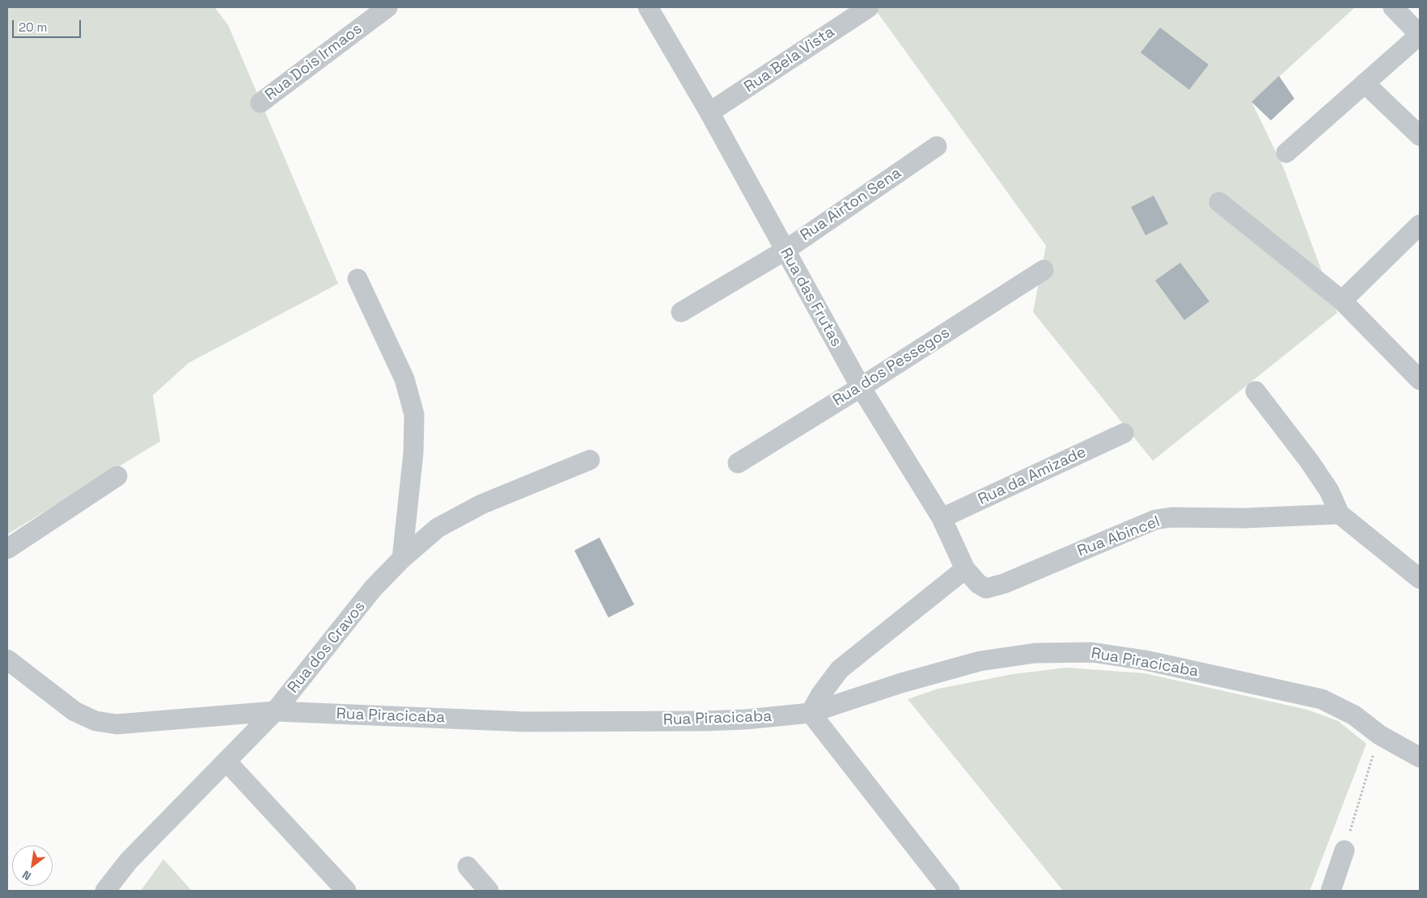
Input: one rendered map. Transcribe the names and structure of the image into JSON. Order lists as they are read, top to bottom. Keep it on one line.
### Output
{"streets":{"street":["Rua Bela Vista","Rua Dois Irmaos","Rua Airton Sena","Rua das Frutas","Rua dos Pessegos","Rua da Amizade","Rua Abincel","Rua dos Cravos","Rua Piracicaba"]},"crossings":[["Rua Bela Vista","Rua das Frutas"],["Rua Airton Sena","Rua das Frutas"],["Rua das Frutas","Rua dos Pessegos"],["Rua das Frutas","Rua da Amizade"],["Rua das Frutas","Rua Abincel"],["Rua dos Cravos","Rua Piracicaba"]],"scale_bar":"20 m","north":"bottom left"}
